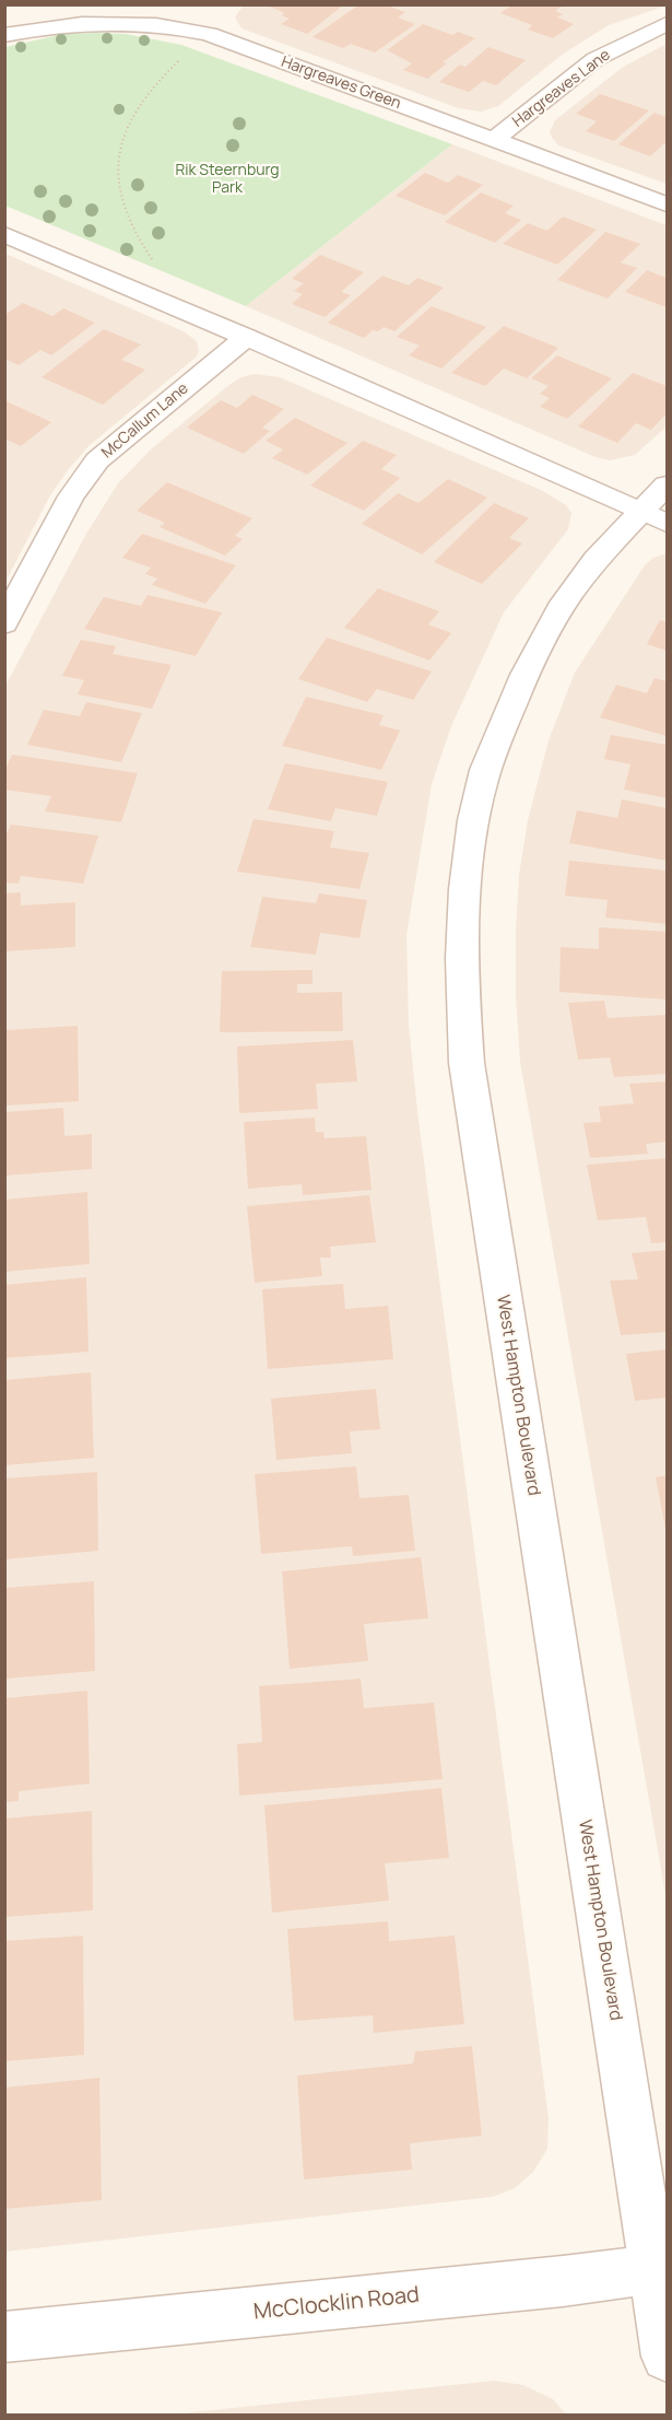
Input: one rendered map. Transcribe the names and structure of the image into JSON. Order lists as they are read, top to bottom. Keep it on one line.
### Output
{"streets":{"street":["Hargreaves Green","Hargreaves Lane","McCallum Lane","West Hampton Boulevard","McClocklin Road"]},"crossings":[["Hargreaves Green","Hargreaves Lane"],["West Hampton Boulevard","McClocklin Road"]],"parks":["Rik Steernburg Park"]}
